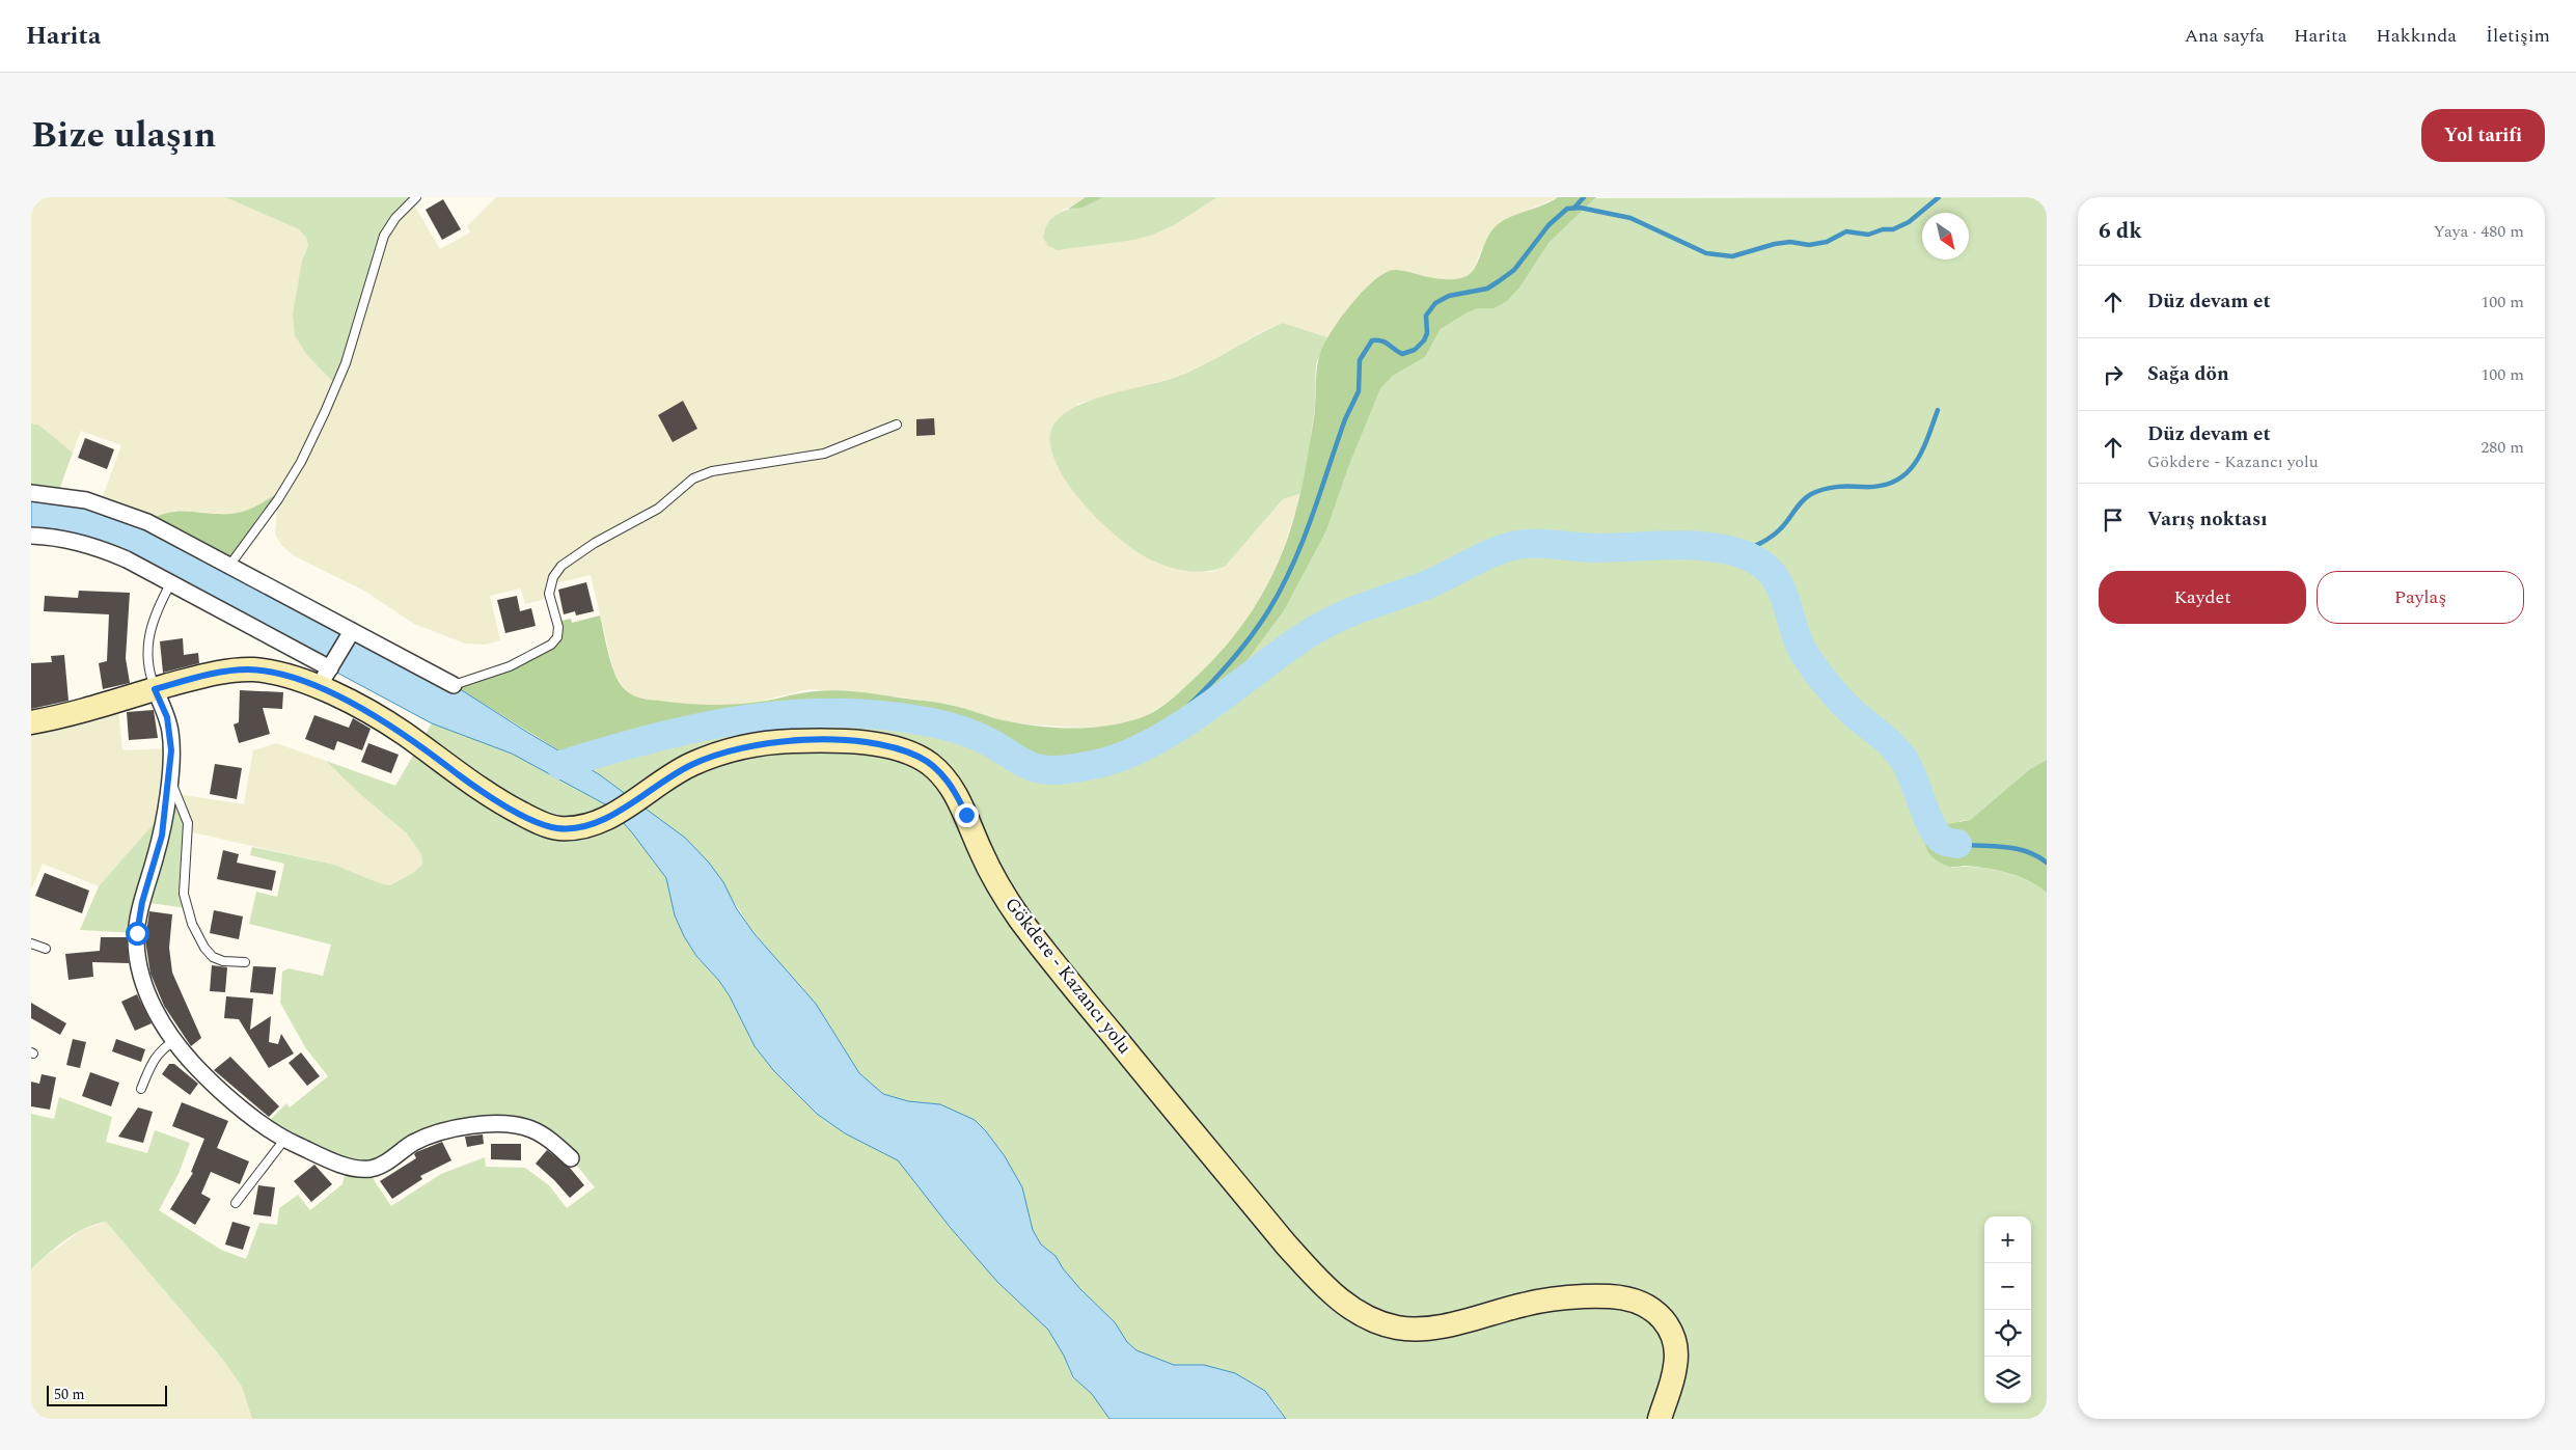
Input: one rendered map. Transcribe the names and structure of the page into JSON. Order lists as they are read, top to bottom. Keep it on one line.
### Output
{"streets":{"street":["Gökdere - Kazancı yolu"]},"scale_bar":"50 m","north":"bottom right","page":{"header":"Harita","nav":["Ana sayfa","Harita","Hakkında","İletişim"],"title":"Bize ulaşın","buttons":["Yol tarifi",["Kaydet","Paylaş"]],"heading":["6 dk","Yaya · 480 m"],"list":[["Düz devam et","100 m"],["Sağa dön","100 m"],["Düz devam et","Gökdere - Kazancı yolu","280 m"],"Varış noktası"],"map_buttons":["+","−"],"scale":"50 m"}}
